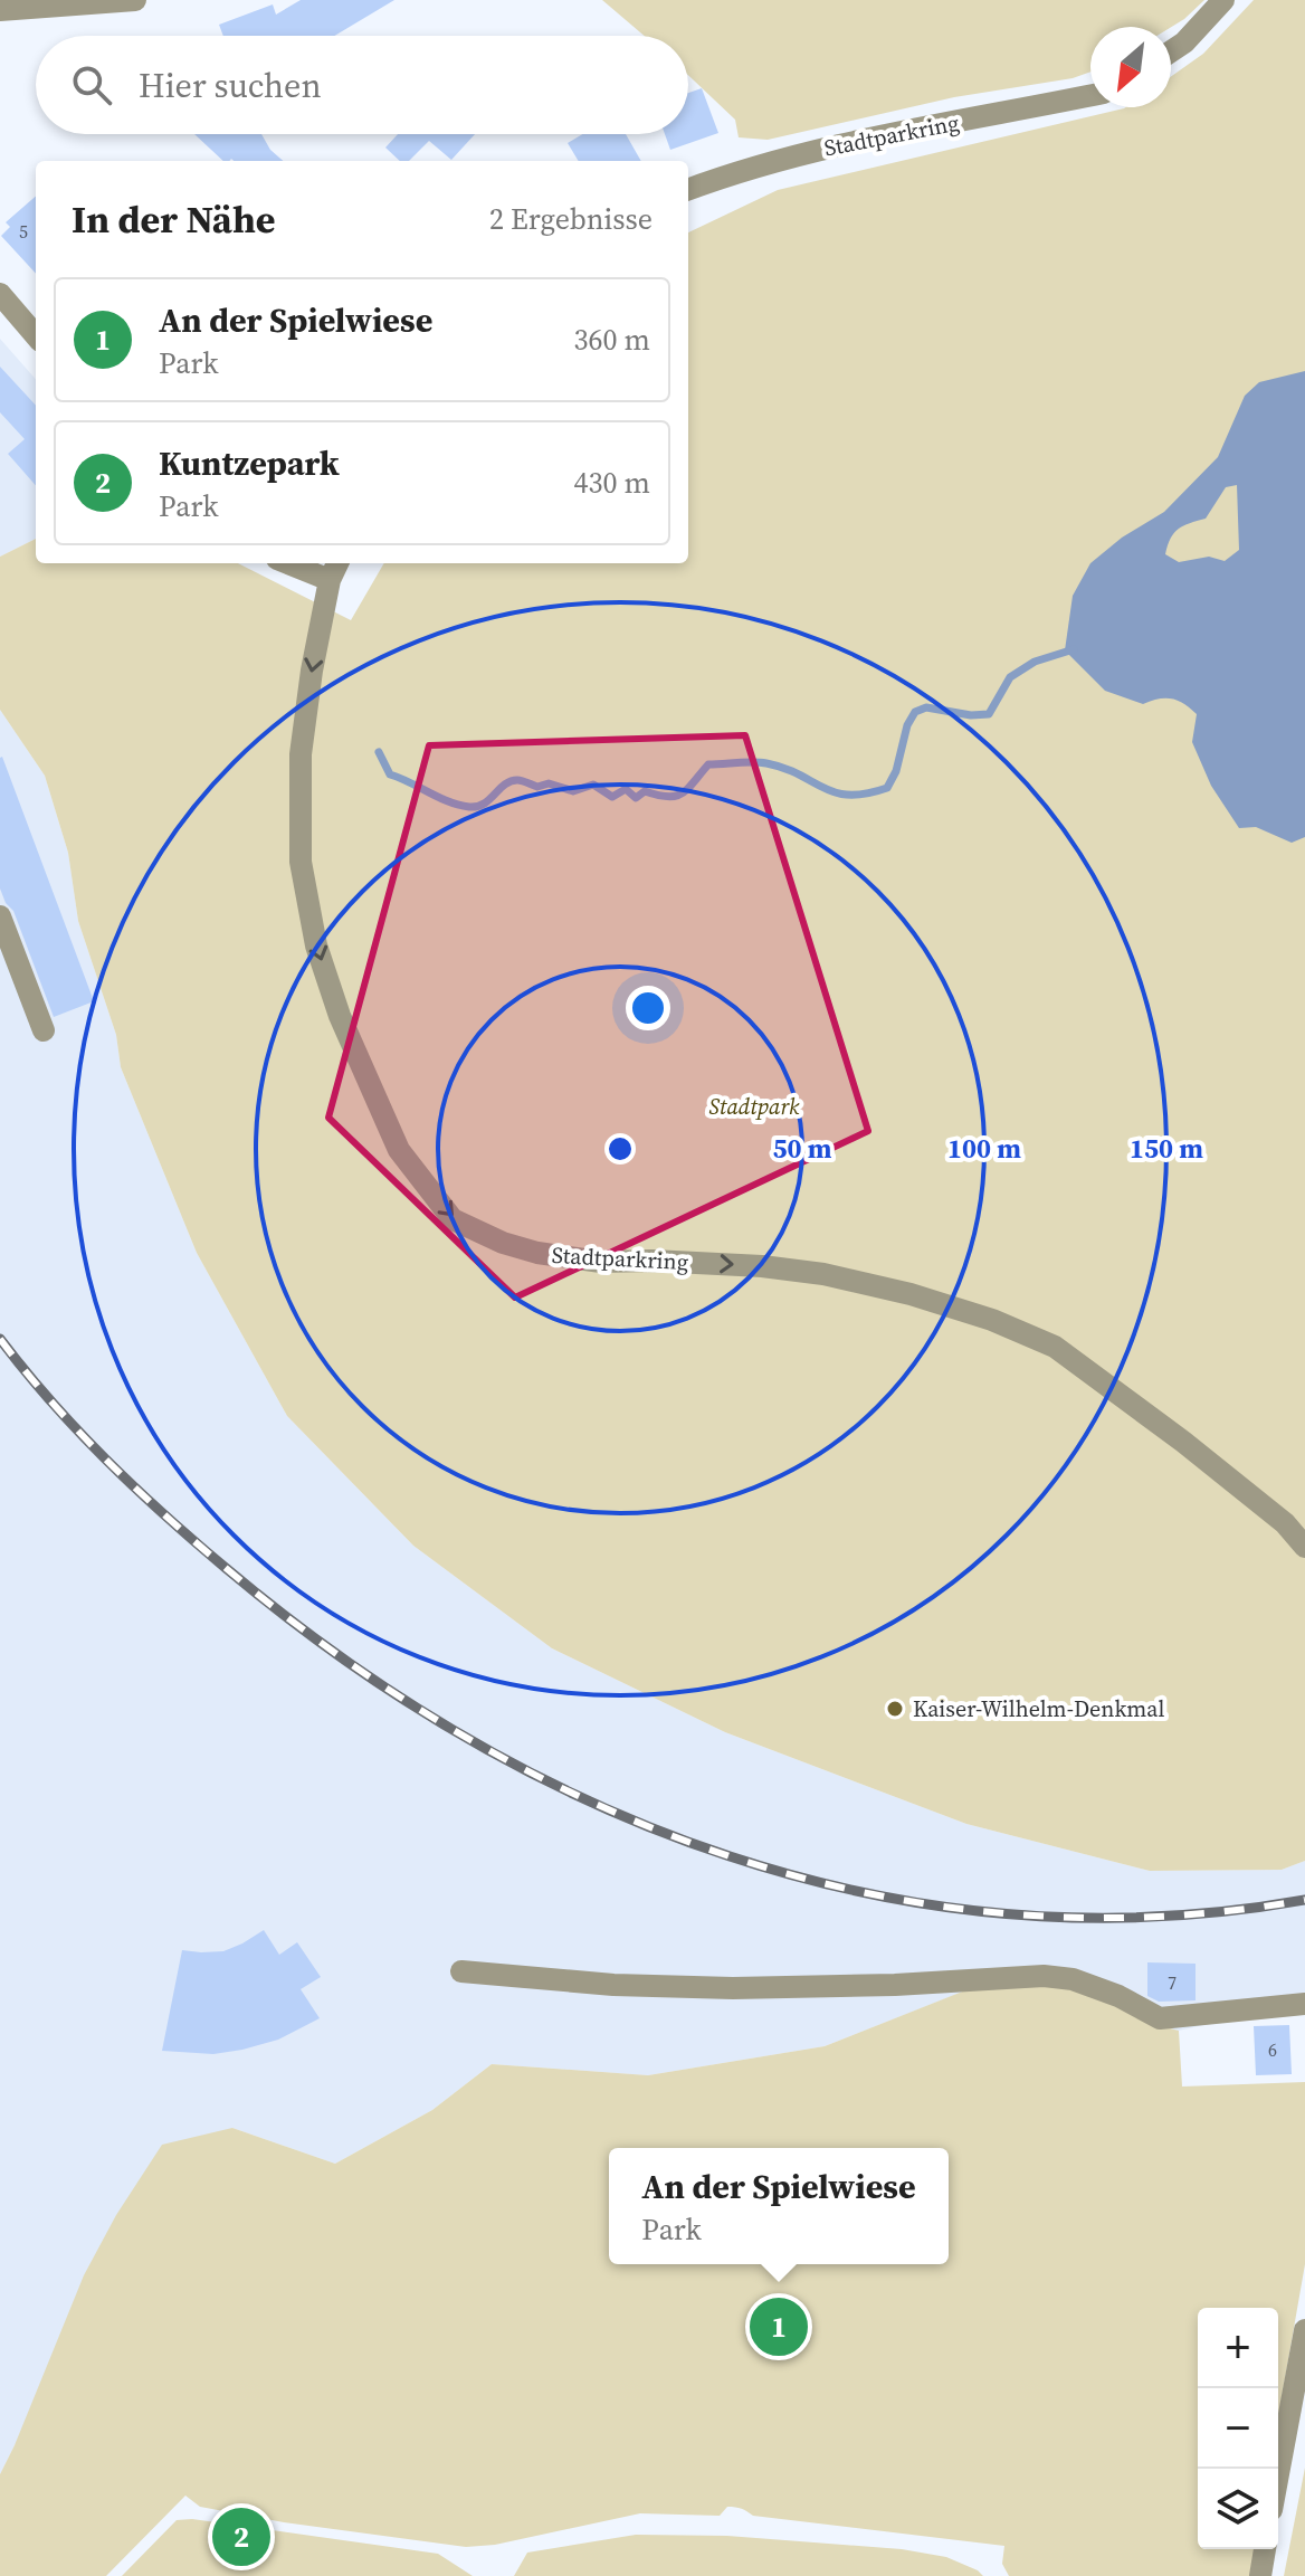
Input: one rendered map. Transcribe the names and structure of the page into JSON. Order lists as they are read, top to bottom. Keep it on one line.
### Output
{"streets":{"street":["Stadtparkring"]},"one_way":["Stadtparkring"],"parks":["Stadtpark"],"places":["Kaiser-Wilhelm-Denkmal"],"house_numbers":["5","7","6"],"north":"bottom left","page":{"search":"Hier suchen","heading":["In der Nähe","2 Ergebnisse"],"list":[{"mark":"1","name":"An der Spielwiese","note":"Park","value":"360 m"},{"mark":"2","name":"Kuntzepark","note":"Park","value":"430 m"}],"popup":["An der Spielwiese","Park"],"pins":["1","2"],"map_buttons":["+","−"]},"rings":["50 m","100 m","150 m"]}
